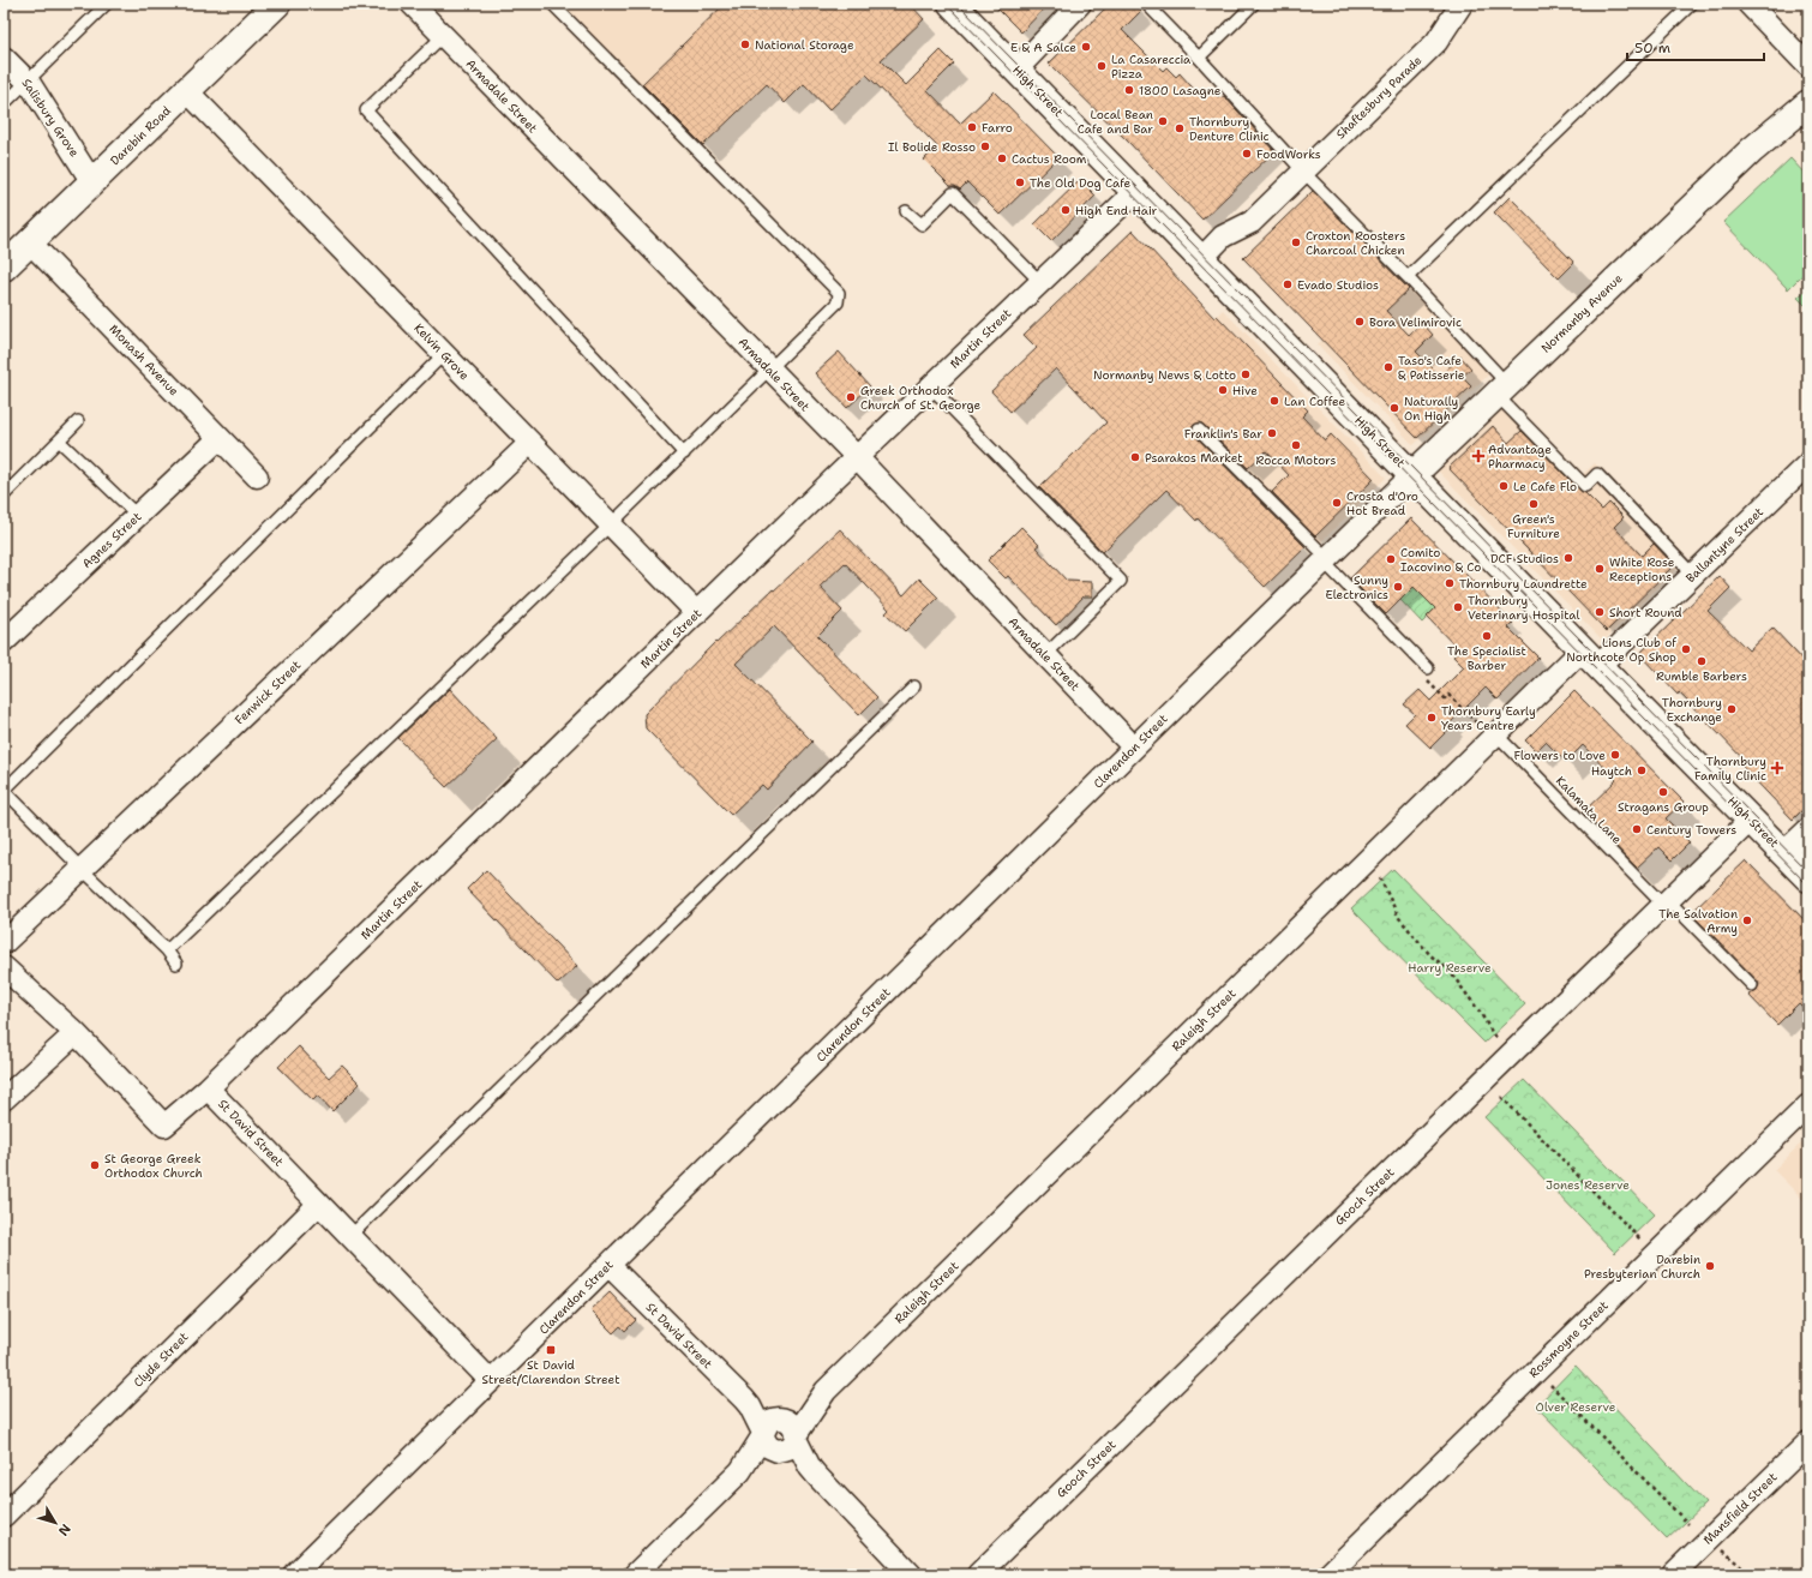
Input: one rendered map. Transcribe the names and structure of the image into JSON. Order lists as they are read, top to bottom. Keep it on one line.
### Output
{"streets":{"main road":["High Street","Darebin Road","Normanby Avenue"],"street":["Armadale Street","Shaftesbury Parade","Salisbury Grove","Martin Street","Kelvin Grove","Monash Avenue","Agnes Street","Ballantyne Street","Fenwick Street","Clarendon Street","Raleigh Street","St David Street","Gooch Street","Rossmoyne Street","Clyde Street","Mansfield Street"],"lane":["Kalamata Lane"]},"crossings":[["High Street","Shaftesbury Parade"],["High Street","Normanby Avenue"],["High Street","Martin Street"],["High Street","Ballantyne Street"],["High Street","Clarendon Street"],["High Street","Raleigh Street"],["High Street","Gooch Street"],["Armadale Street","Martin Street"],["Armadale Street","Clarendon Street"],["Salisbury Grove","Darebin Road"],["Darebin Road","Kelvin Grove"],["Darebin Road","Monash Avenue"],["Normanby Avenue","Clarendon Street"],["Martin Street","Kelvin Grove"],["Martin Street","St David Street"],["Kelvin Grove","Fenwick Street"],["Monash Avenue","Agnes Street"],["Ballantyne Street","Raleigh Street"],["Clarendon Street","St David Street"],["Kalamata Lane","Raleigh Street"],["Kalamata Lane","Gooch Street"],["Raleigh Street","St David Street"],["St David Street","Clyde Street"]],"parks":["Harry Reserve","Jones Reserve","Olver Reserve"],"places":{"other":["National Storage","E & A Salce","La Casareccia Pizza","1800 Lasagne","Local Bean Cafe and Bar","Farro","Thornbury Denture Clinic","Il Bolide Rosso","FoodWorks","Cactus Room","The Old Dog Cafe","High End Hair","Croxton Roosters Charcoal Chicken","Evado Studios","Bora Velimirovic","Taso's Cafe & Patisserie","Normanby News & Lotto","Hive","Greek Orthodox Church of St. George","Lan Coffee","Naturally On High","Franklin's Bar","Rocca Motors","Psarakos Market","Le Cafe Flo","Crosta d'Oro Hot Bread","Green's Furniture","DCF Studios","Comito Iacovino & Co","White Rose Receptions","Thornbury Laundrette","Sunny Electronics","Thornbury Veterinary Hospital","Short Round","The Specialist Barber","Lions Club of Northcote Op Shop","Rumble Barbers","Thornbury Exchange","Thornbury Early Years Centre","Flowers to Love","Haytch","Stragans Group","Century Towers","The Salvation Army","St George Greek Orthodox Church","Darebin Presbyterian Church"],"health":["Advantage Pharmacy","Thornbury Family Clinic"],"transit":["St David Street/Clarendon Street"]},"scale_bar":"50 m","north":"bottom right"}
